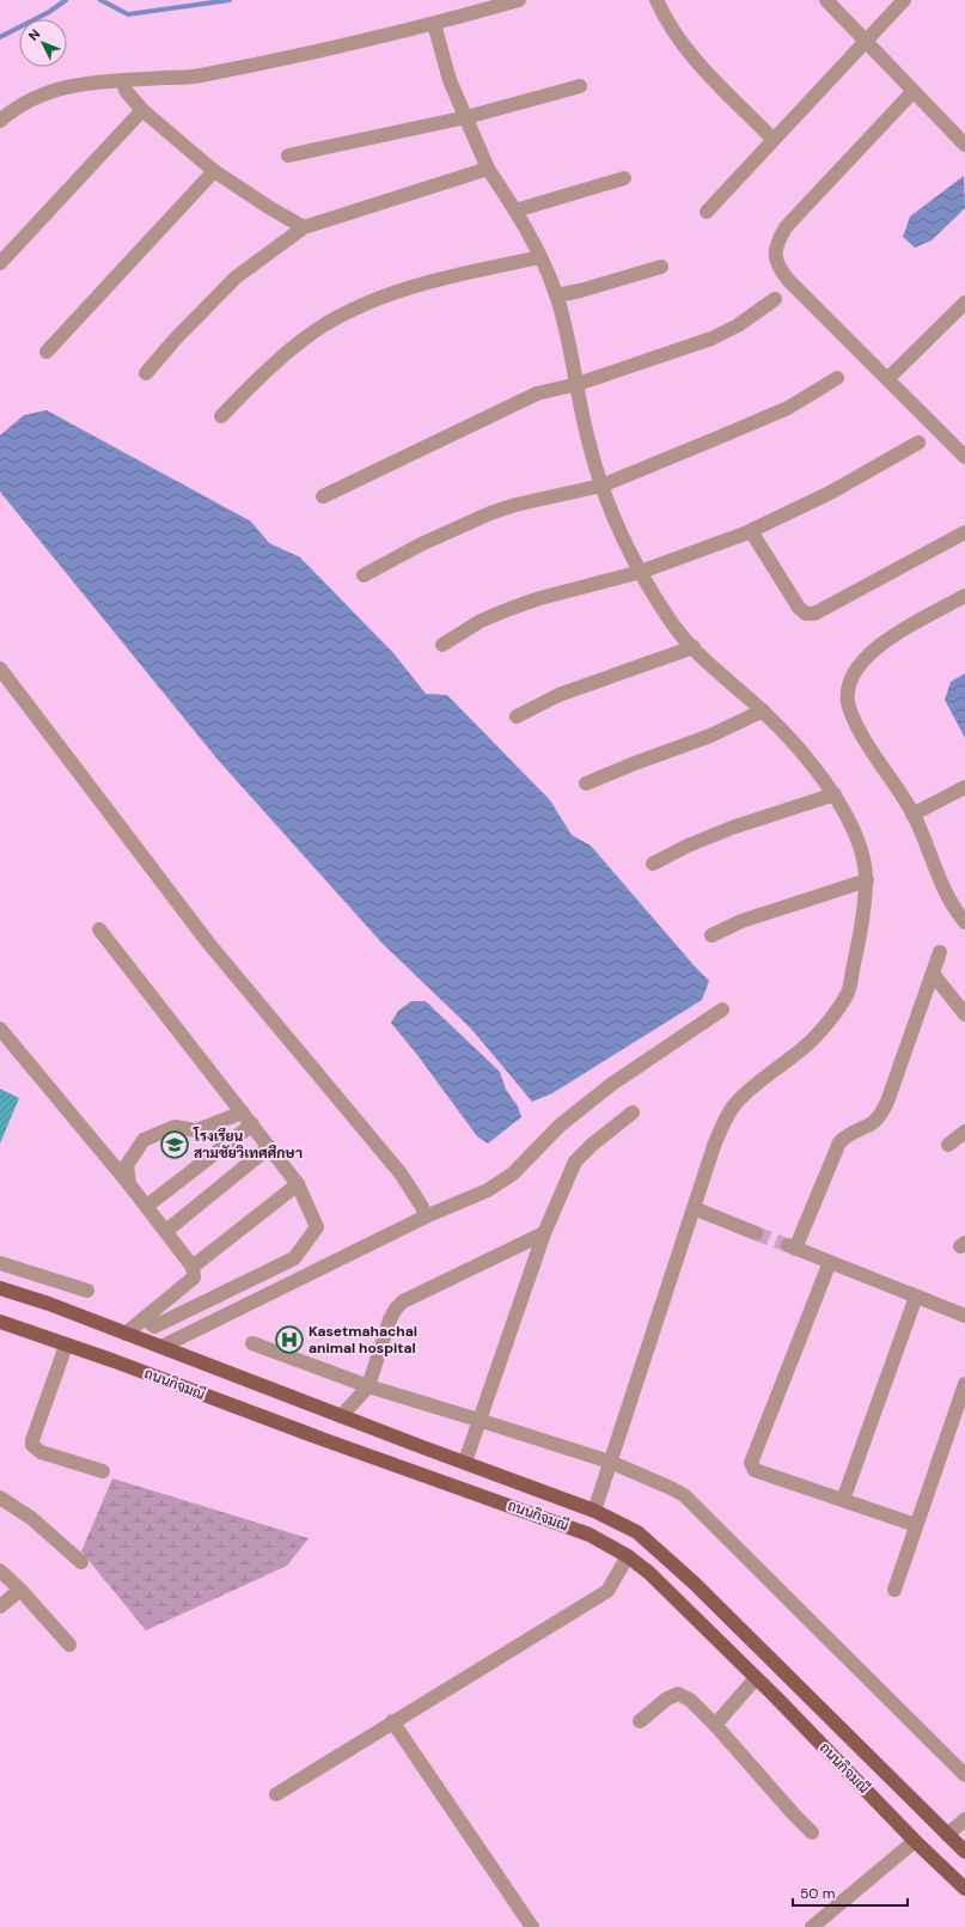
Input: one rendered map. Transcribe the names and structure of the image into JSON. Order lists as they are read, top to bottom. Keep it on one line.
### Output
{"streets":{"main road":["ถนนกิจมณี"]},"places":{"school or university":["โรงเรียน สามชัยวิเทศศึกษา"],"hospital":["Kasetmahachai animal hospital"]},"scale_bar":"50 m","north":"top left"}
